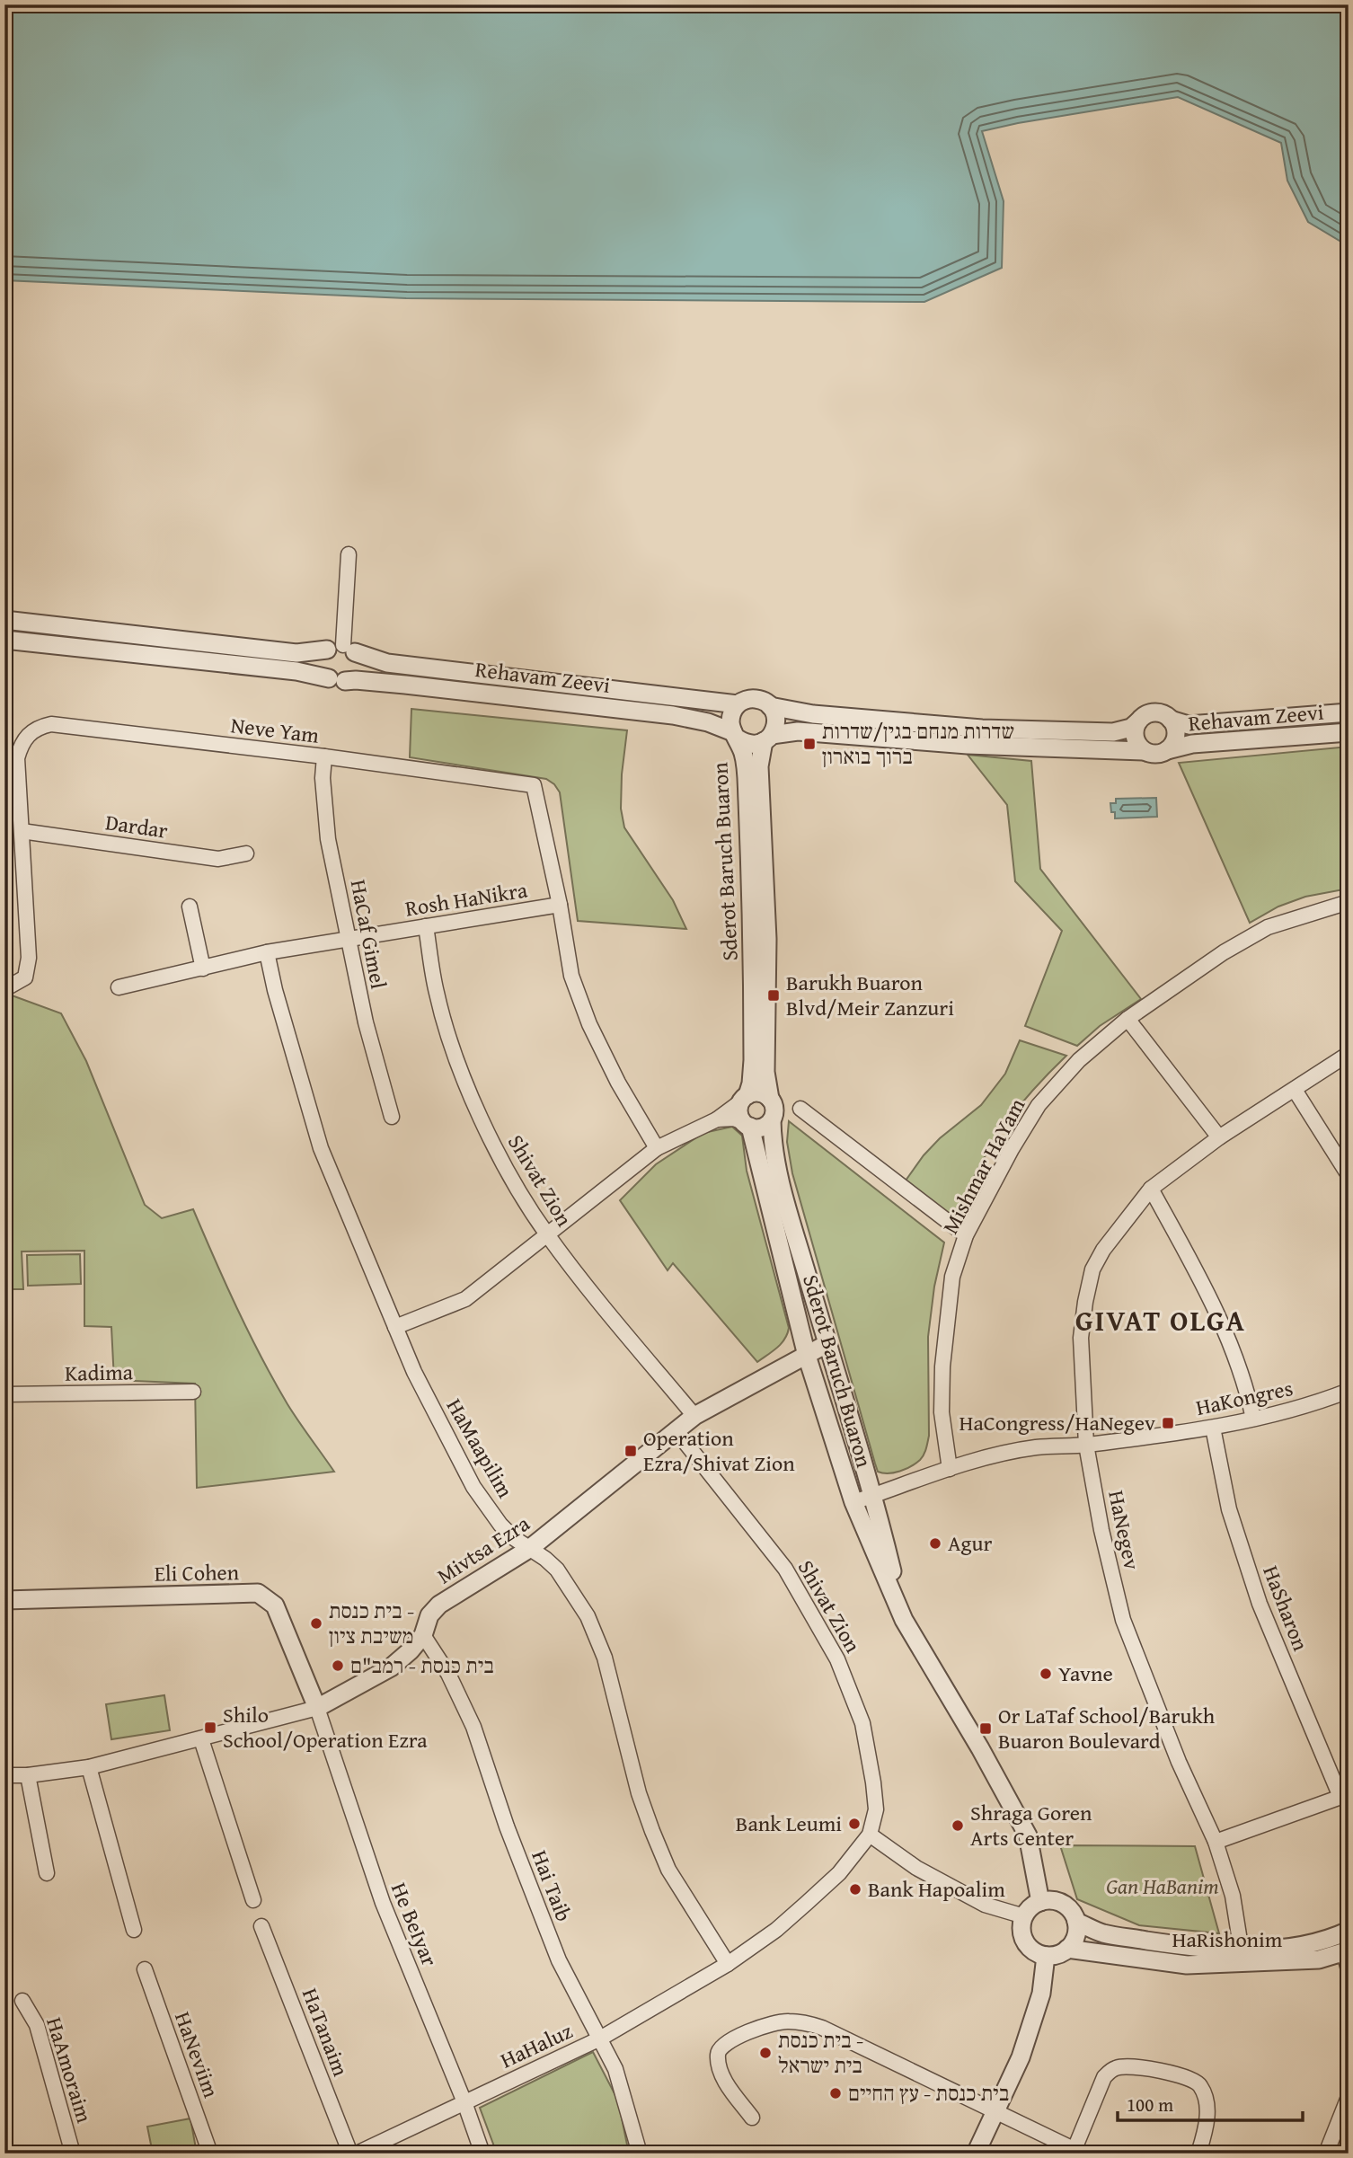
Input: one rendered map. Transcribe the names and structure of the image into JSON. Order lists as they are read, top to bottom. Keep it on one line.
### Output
{"streets":{"street":["Rehavam Zeevi","Neve Yam","Dardar","Sderot Baruch Buaron","Rosh HaNikra","HaCaf Gimel","Mishmar HaYam","Shivat Zion","Kadima","HaKongres","HaMaapilim","HaNegev","Mivtsa Ezra","Eli Cohen","HaSharon","Hai Taib","He BeIyar","HaRishonim","HaTanaim","HaHaluz","HaNeviim","HaAmoraim"]},"crossings":[["Rehavam Zeevi","Sderot Baruch Buaron"],["Neve Yam","Dardar"],["Neve Yam","Rosh HaNikra"],["Neve Yam","HaCaf Gimel"],["Sderot Baruch Buaron","HaKongres"],["Sderot Baruch Buaron","Mivtsa Ezra"],["Sderot Baruch Buaron","HaRishonim"],["Rosh HaNikra","HaCaf Gimel"],["Rosh HaNikra","Shivat Zion"],["Rosh HaNikra","HaMaapilim"],["Mishmar HaYam","HaKongres"],["Shivat Zion","Mivtsa Ezra"],["Shivat Zion","HaHaluz"],["HaKongres","HaNegev"],["HaKongres","HaSharon"],["HaMaapilim","Mivtsa Ezra"],["HaMaapilim","HaHaluz"],["HaNegev","HaRishonim"],["Mivtsa Ezra","Eli Cohen"],["Mivtsa Ezra","Hai Taib"],["Mivtsa Ezra","He BeIyar"],["Eli Cohen","He BeIyar"],["Hai Taib","HaHaluz"],["He BeIyar","HaHaluz"]],"districts":["GIVAT OLGA"],"parks":["Gan HaBanim"],"places":{"transit":["שדרות מנחם בגין/שדרות ברוך בוארון","Barukh Buaron Blvd/Meir Zanzuri","HaCongress/HaNegev","Operation Ezra/Shivat Zion","Shilo School/Operation Ezra","Or LaTaf School/Barukh Buaron Boulevard"],"other":["Agur","בית כנסת - משיבת ציון","בית כנסת - רמב\"ם","Yavne","Bank Leumi","Shraga Goren Arts Center","Bank Hapoalim","בית כנסת - בית ישראל","בית כנסת - עץ החיים"]},"scale_bar":"100 m"}
